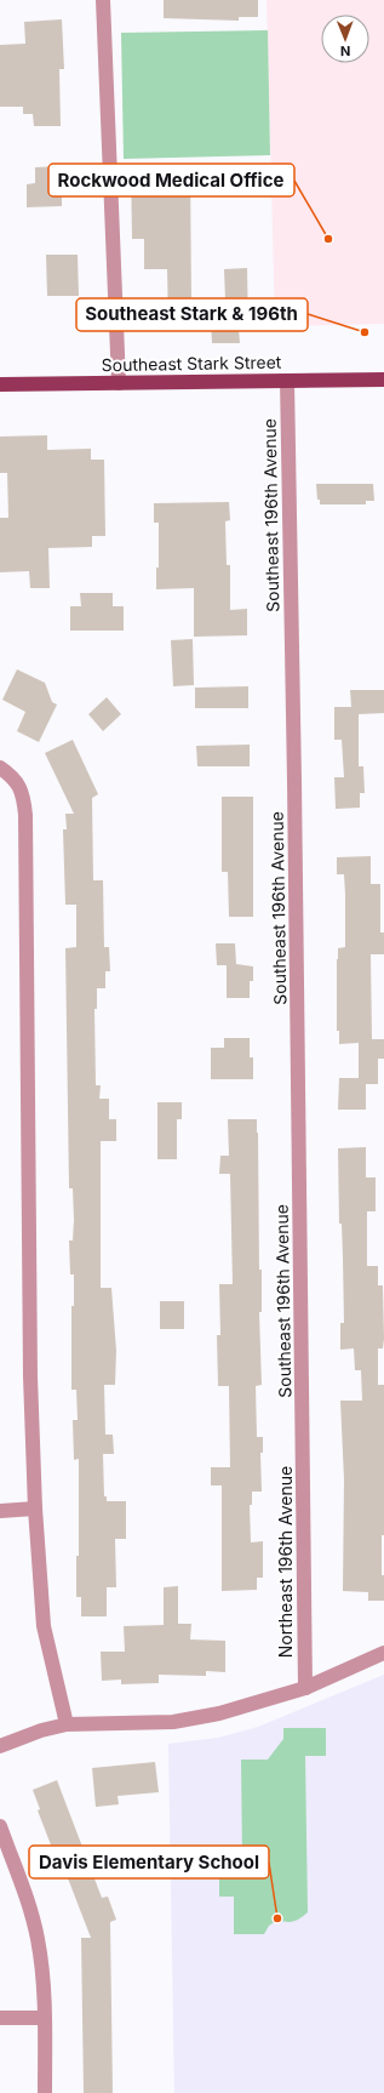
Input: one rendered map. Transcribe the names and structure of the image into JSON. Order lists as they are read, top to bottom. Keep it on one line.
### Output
{"streets":{"main road":["Southeast Stark Street"],"street":["Southeast 196th Avenue","Northeast 196th Avenue"]},"crossings":[["Southeast Stark Street","Southeast 196th Avenue"],["Southeast 196th Avenue","Northeast 196th Avenue"]],"places":["Rockwood Medical Office","Southeast Stark & 196th","Davis Elementary School"],"north":"bottom"}
